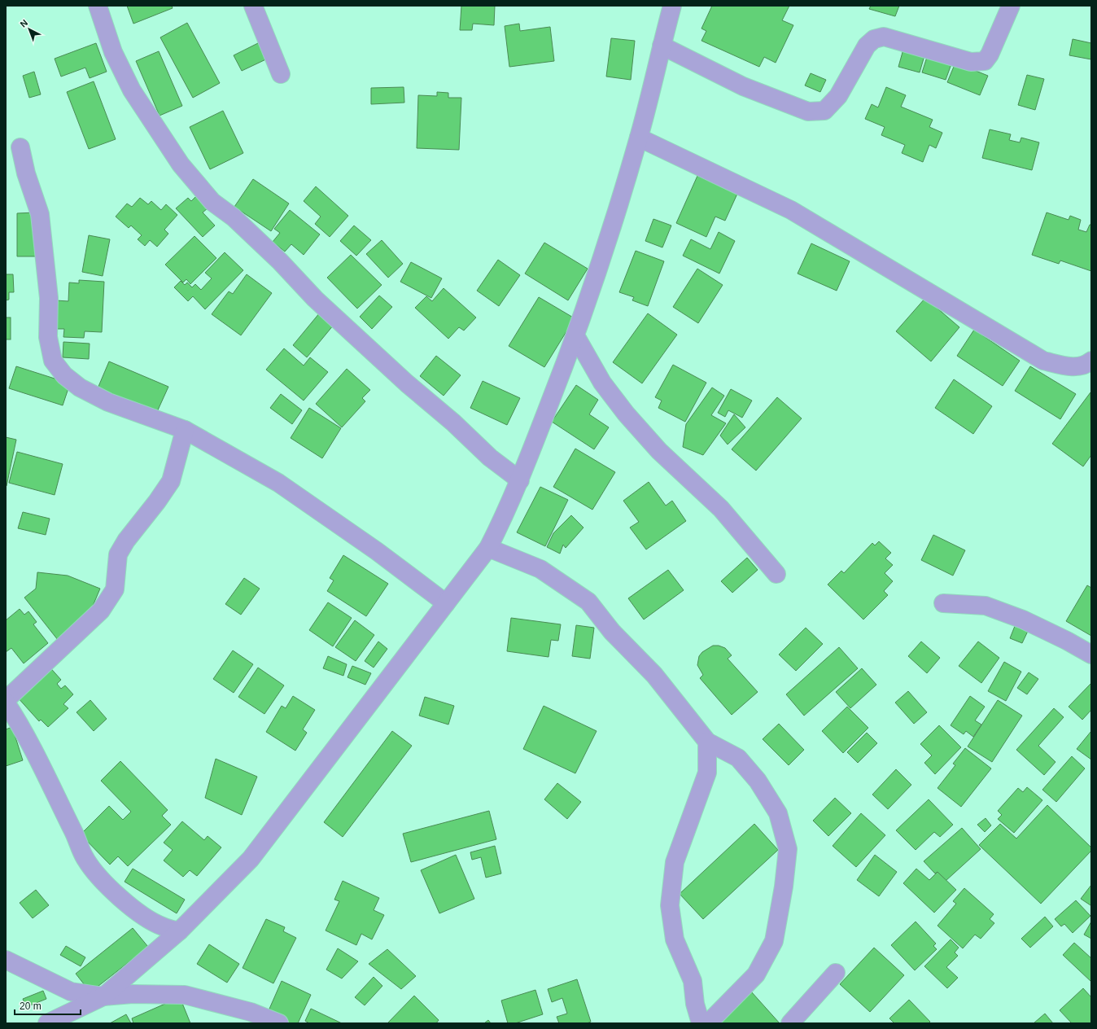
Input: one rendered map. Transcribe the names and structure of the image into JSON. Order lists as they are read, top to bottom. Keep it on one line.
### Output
{"scale_bar":"20 m","north":"top left"}
